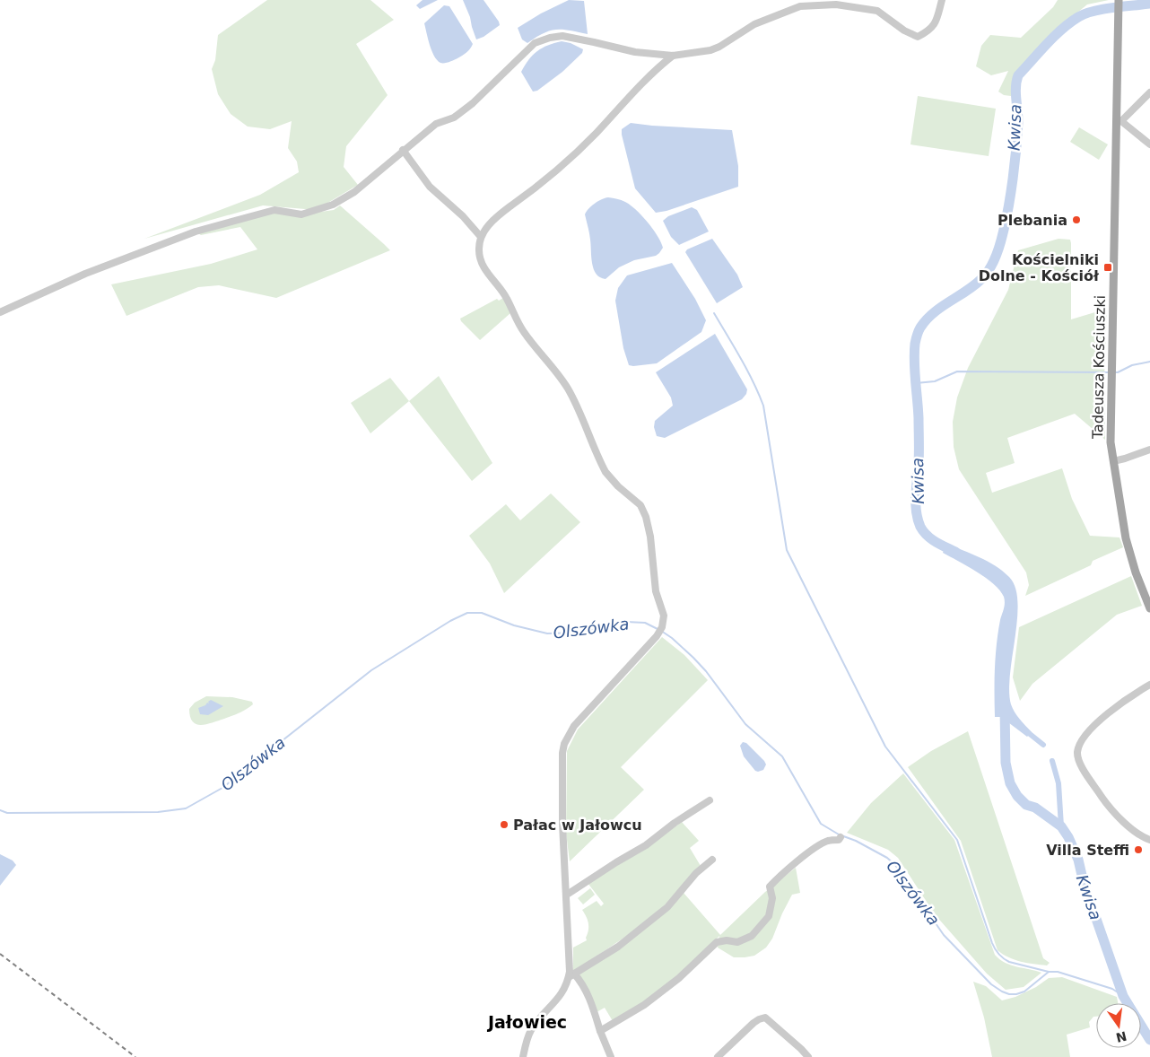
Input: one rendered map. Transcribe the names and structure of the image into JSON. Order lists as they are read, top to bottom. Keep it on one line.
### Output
{"streets":{"main road":["Tadeusza Kościuszki"]},"districts":["Jałowiec"],"water":["Kwisa","Olszówka"],"places":{"other":["Plebania","Pałac w Jałowcu","Villa Steffi"],"transit":["Kościelniki Dolne - Kościół"]},"north":"bottom"}
